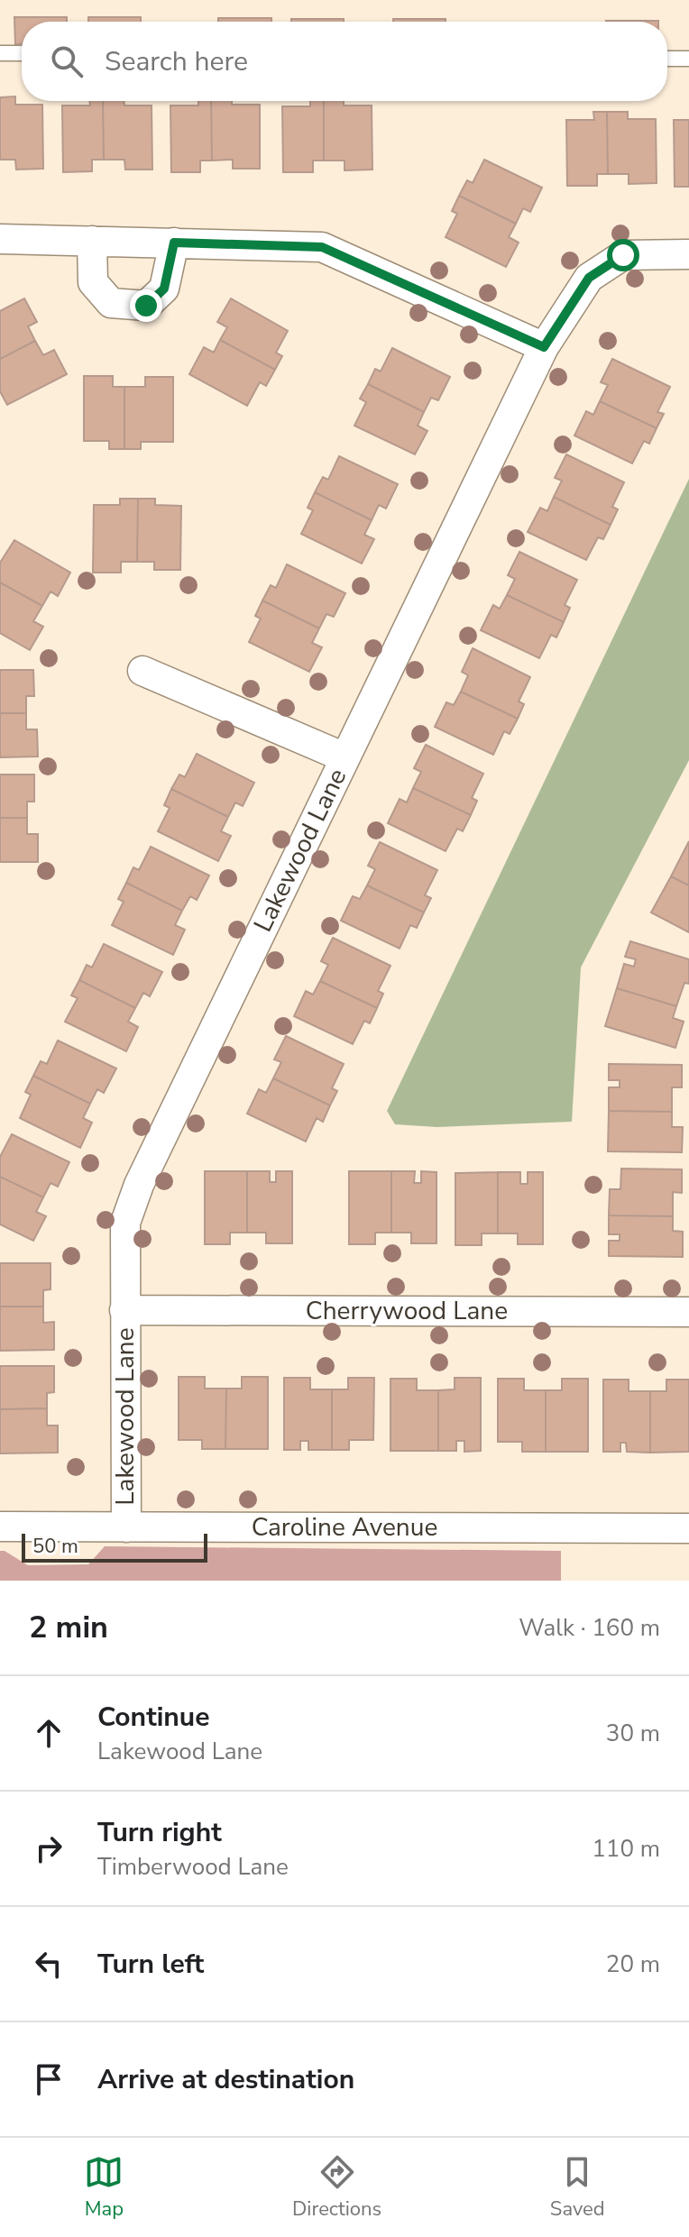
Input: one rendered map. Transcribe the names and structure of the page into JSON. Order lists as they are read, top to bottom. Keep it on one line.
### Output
{"streets":{"street":["Lakewood Lane","Cherrywood Lane","Caroline Avenue"]},"crossings":[["Lakewood Lane","Cherrywood Lane"],["Lakewood Lane","Caroline Avenue"]],"scale_bar":"50 m","page":{"search":"Search here","scale":"50 m","heading":["2 min","Walk · 160 m"],"list":[["Continue","Lakewood Lane","30 m"],["Turn right","Timberwood Lane","110 m"],["Turn left","20 m"],"Arrive at destination"],"nav":["Map","Directions","Saved"]}}
